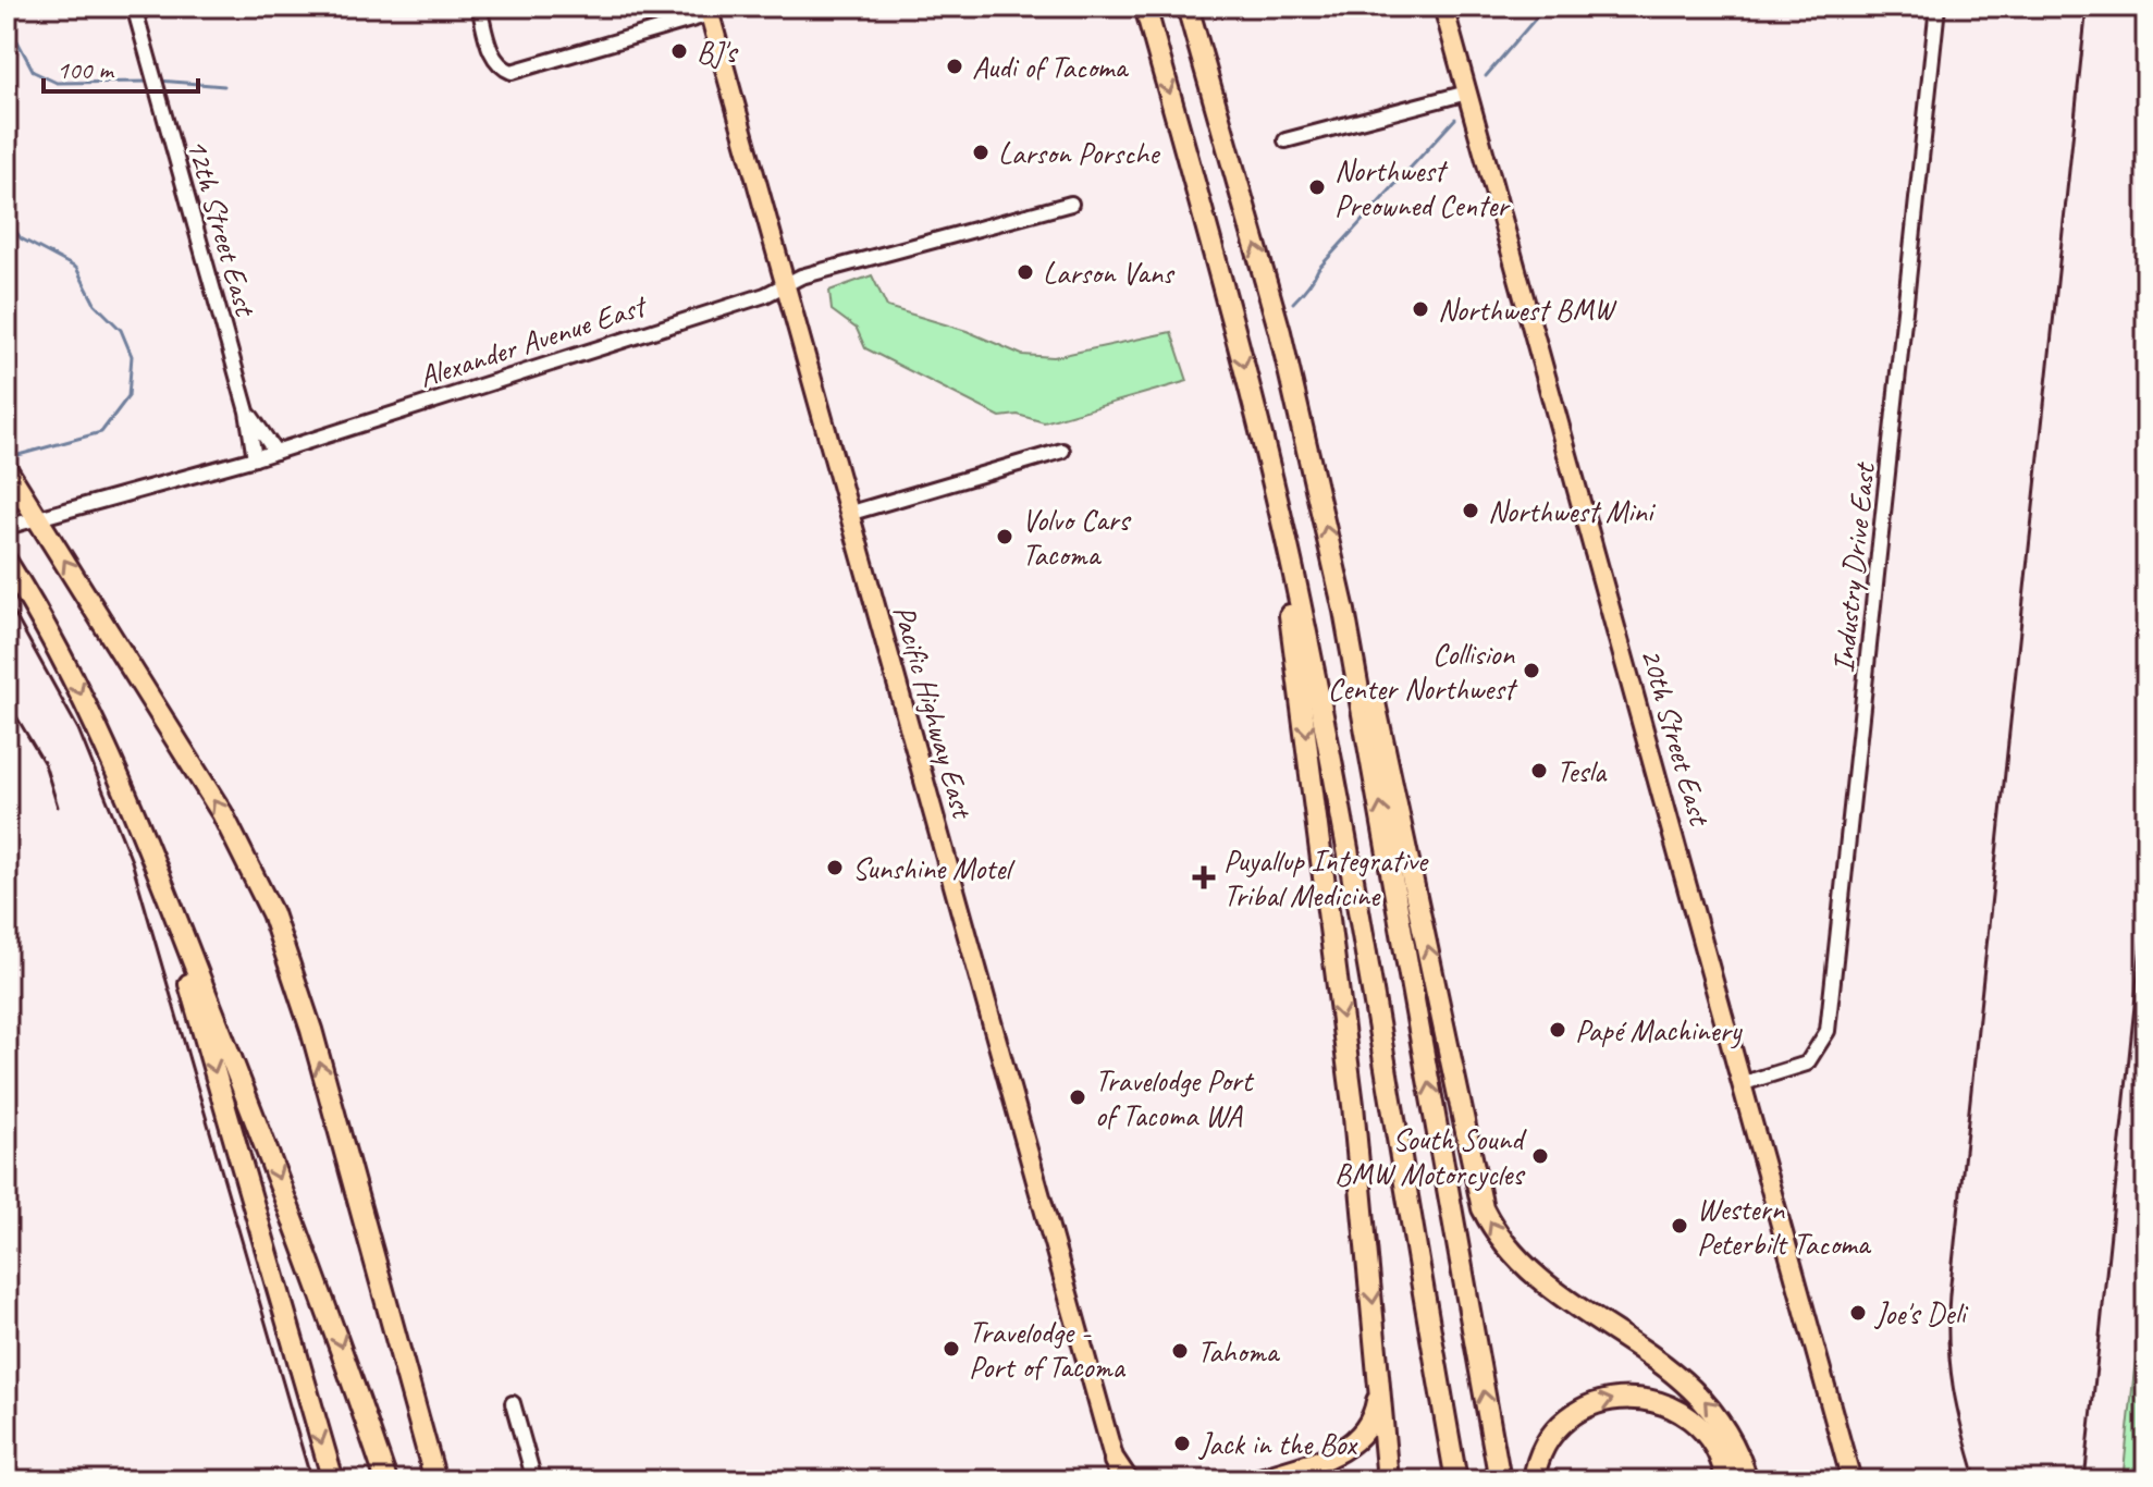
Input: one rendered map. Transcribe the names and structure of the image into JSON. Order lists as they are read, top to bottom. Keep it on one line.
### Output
{"streets":{"main road":["Pacific Highway East","20th Street East"],"street":["12th Street East","Alexander Avenue East","Industry Drive East"]},"crossings":[["12th Street East","Alexander Avenue East"],["Alexander Avenue East","Pacific Highway East"],["Industry Drive East","20th Street East"]],"places":{"other":["BJ's","Audi of Tacoma","Larson Porsche","Northwest Preowned Center","Larson Vans","Northwest BMW","Northwest Mini","Volvo Cars Tacoma","Collision Center Northwest","Tesla","Sunshine Motel","Papé Machinery","Travelodge Port of Tacoma WA","South Sound BMW Motorcycles","Western Peterbilt Tacoma","Joe's Deli","Travelodge - Port of Tacoma","Tahoma","Jack in the Box"],"health":["Puyallup Integrative Tribal Medicine"]},"scale_bar":"100 m"}
